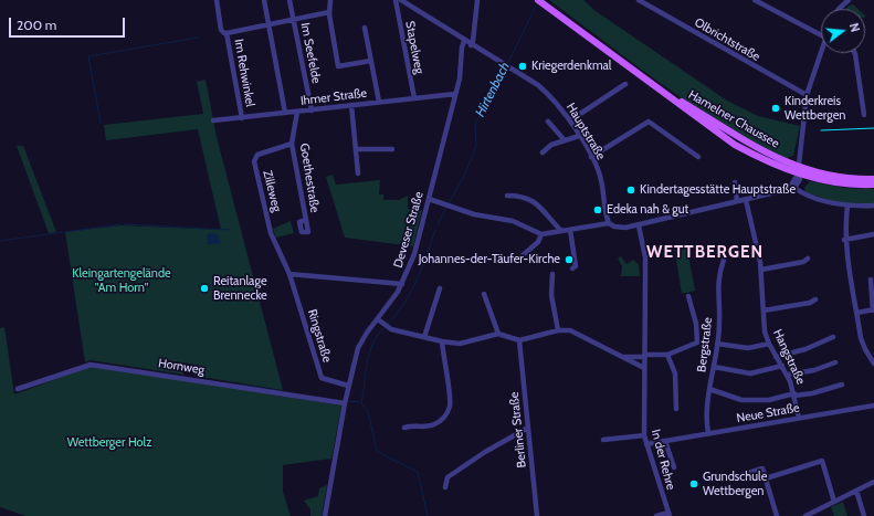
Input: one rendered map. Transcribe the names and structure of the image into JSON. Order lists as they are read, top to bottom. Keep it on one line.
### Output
{"streets":{"main road":["Hamelner Chaussee"],"street":["Olbrichtstraße","Stapelweg","Im Seefelde","Im Rehwinkel","Ihmer Straße","Hauptstraße","Goethestraße","Zilleweg","Deveser Straße","Ringstraße","Bergstraße","Hangstraße","Hornweg","Neue Straße","Berliner Straße","In der Rehre"]},"crossings":[["Stapelweg","Ihmer Straße"],["Im Seefelde","Ihmer Straße"],["Im Rehwinkel","Ihmer Straße"],["Ihmer Straße","Goethestraße"],["Ihmer Straße","Deveser Straße"],["Hauptstraße","Deveser Straße"],["Goethestraße","Zilleweg"],["Zilleweg","Ringstraße"],["Deveser Straße","Ringstraße"],["Deveser Straße","Hornweg"],["Bergstraße","Neue Straße"],["Hangstraße","Neue Straße"],["Neue Straße","In der Rehre"]],"districts":["WETTBERGEN"],"water":["Hirtenbach"],"parks":["Kleingartengelände \"Am Horn\"","Wettberger Holz"],"places":["Kriegerdenkmal","Kinderkreis Wettbergen","Kindertagesstätte Hauptstraße","Edeka nah & gut","Johannes-der-Täufer-Kirche","Reitanlage Brennecke","Grundschule Wettbergen"],"scale_bar":"200 m","north":"right"}
